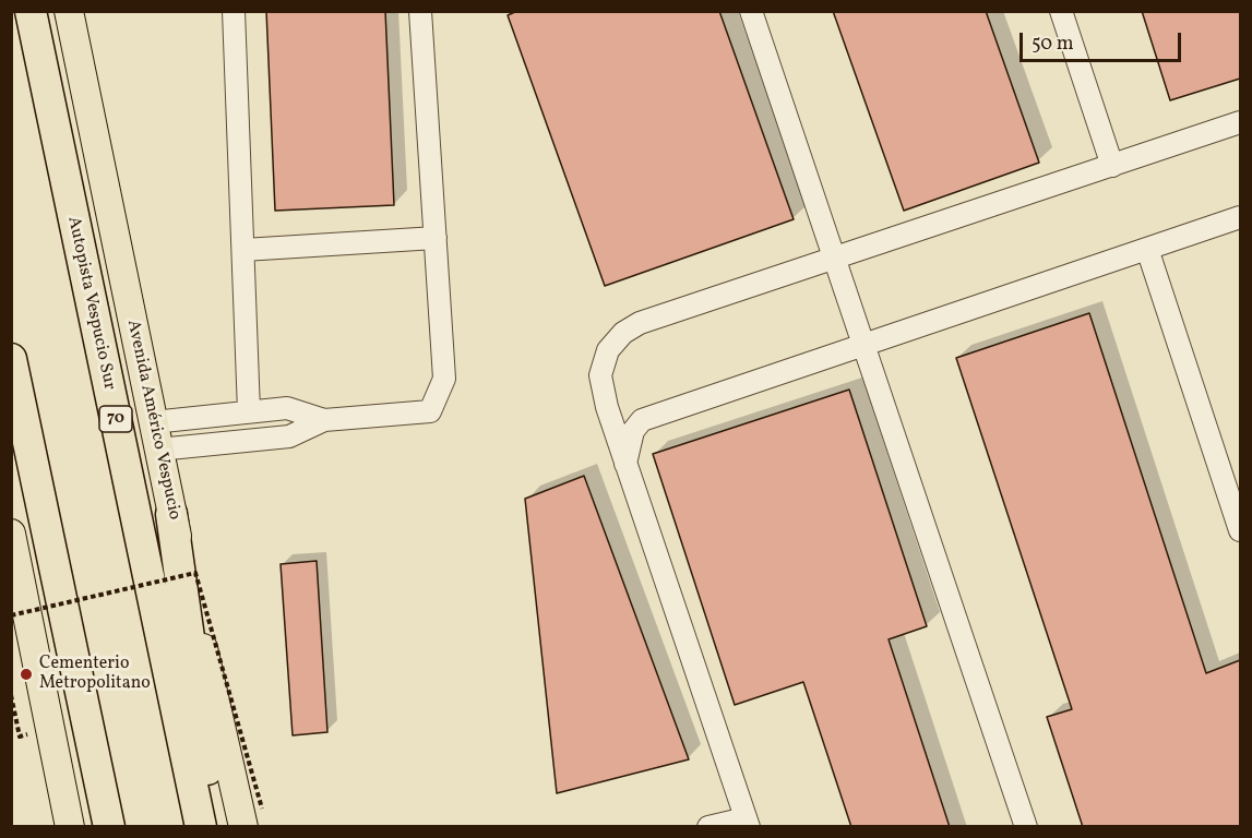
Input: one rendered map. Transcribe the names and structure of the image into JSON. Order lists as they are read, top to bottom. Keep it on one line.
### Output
{"streets":{"highway":["Autopista Vespucio Sur","70"],"main road":["Avenida Américo Vespucio"]},"places":["Cementerio Metropolitano"],"scale_bar":"50 m"}
